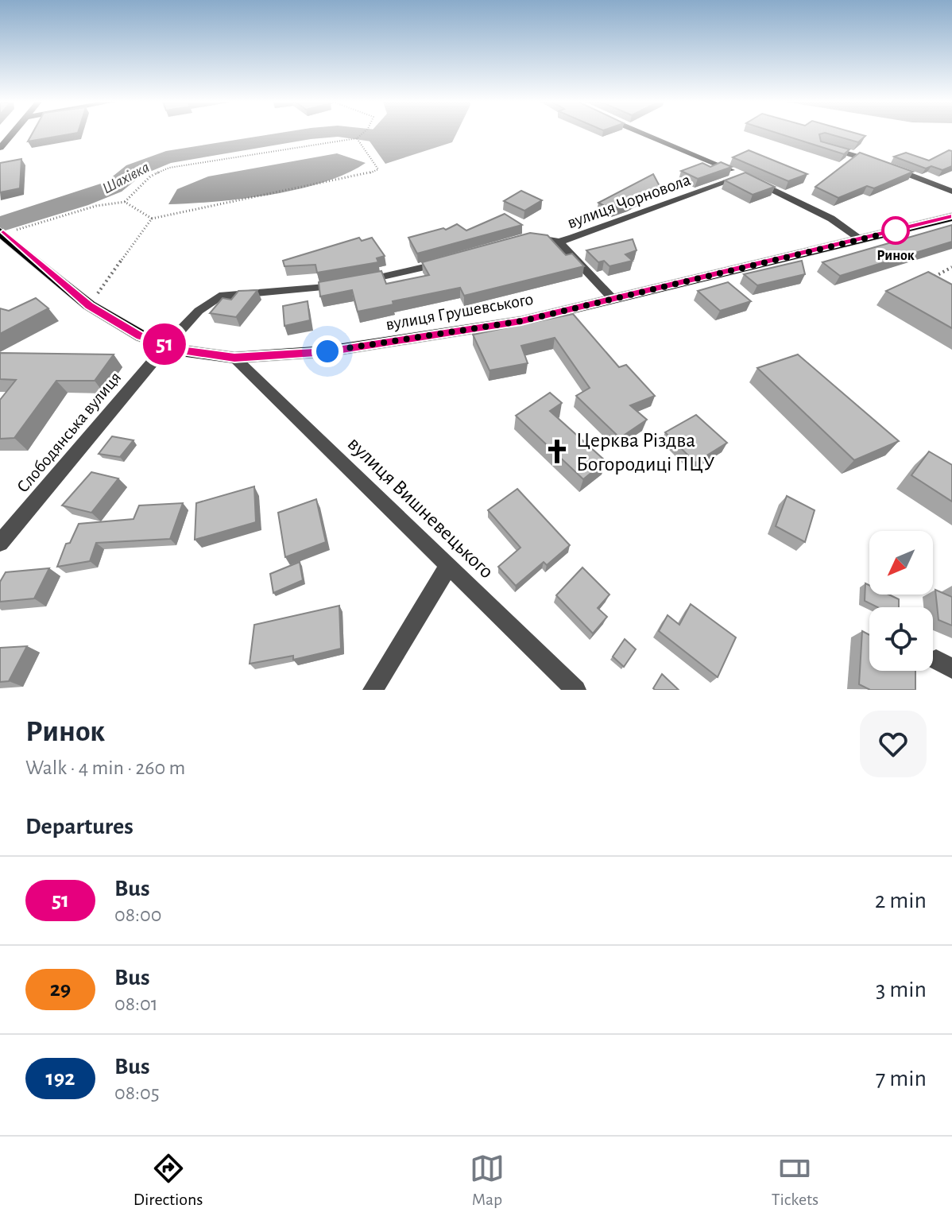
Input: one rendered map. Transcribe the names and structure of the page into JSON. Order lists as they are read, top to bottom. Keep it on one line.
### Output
{"streets":{"main road":["вулиця Грушевського"],"street":["вулиця Чорновола","Слободянська вулиця","вулиця Вишневецького"]},"crossings":[["вулиця Грушевського","Слободянська вулиця"],["вулиця Грушевського","вулиця Вишневецького"]],"water":["Шахівка"],"places":{"other":["Ринок"],"church":["Церква Різдва Богородиці ПЦУ"]},"lines":["bus line 51"],"north":"bottom left","page":{"on_map":"51","heading":[["Ринок","Walk · 4 min · 260 m"],"Departures"],"list":[{"mark":"51","name":"Bus","note":"08:00","value":"2 min"},{"mark":"29","name":"Bus","note":"08:01","value":"3 min"},{"mark":"192","name":"Bus","note":"08:05","value":"7 min"}],"tabs":["Directions","Map","Tickets"]}}
